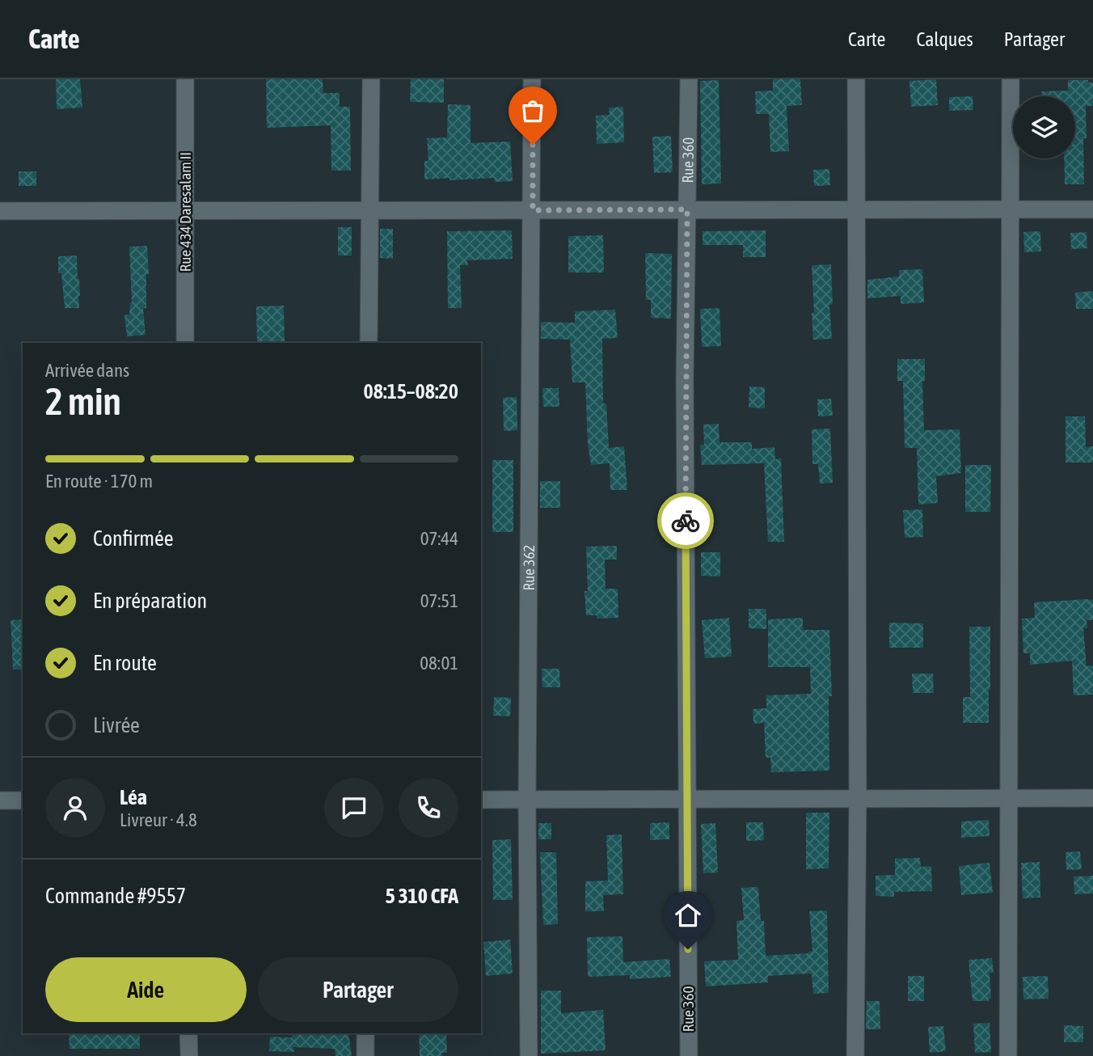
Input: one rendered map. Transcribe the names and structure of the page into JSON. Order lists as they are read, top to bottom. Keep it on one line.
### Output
{"streets":{"street":["Rue 360","Rue 434 Daresalam II","Rue 362"]},"page":{"header":"Carte","nav":["Carte","Calques","Partager"],"heading":["2 min","Arrivée dans","08:15–08:20"],"panel":["Léa","Livreur · 4.8","Commande #9557","5 310 CFA"],"bar":"En route · 170 m","list":[["Confirmée","07:44"],["En préparation","07:51"],["En route","08:01"],"Livrée"],"buttons":["Aide","Partager"]}}
